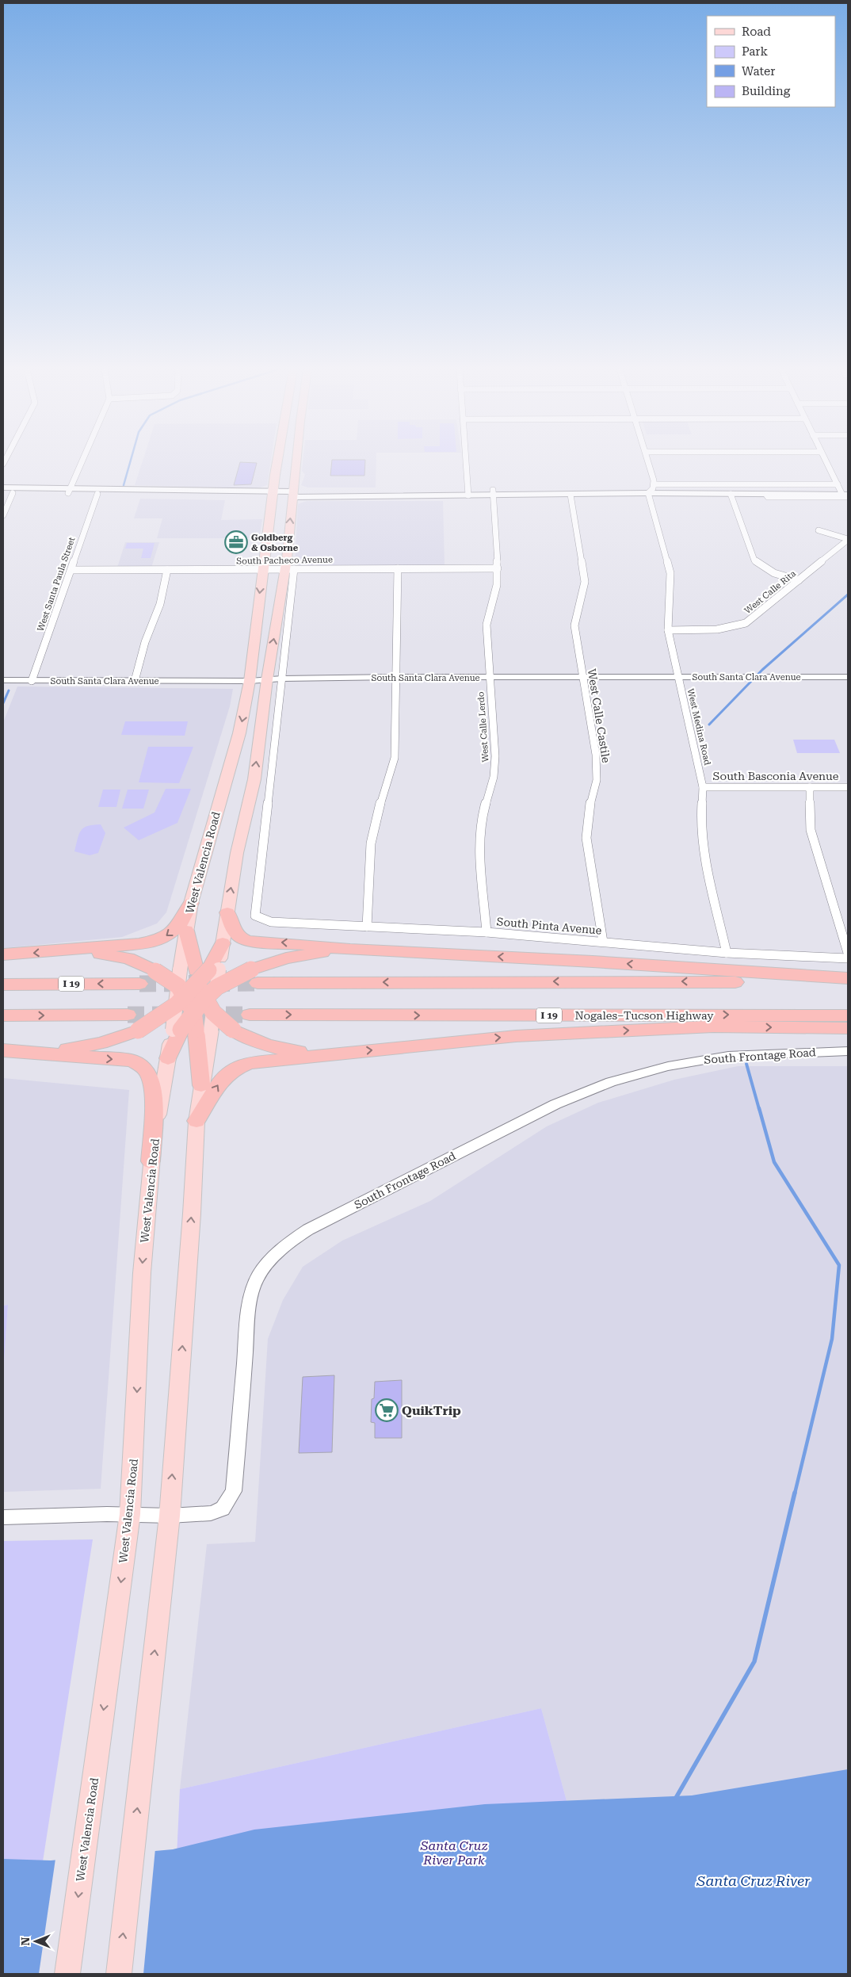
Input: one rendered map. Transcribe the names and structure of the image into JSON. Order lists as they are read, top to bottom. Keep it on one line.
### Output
{"streets":{"highway":["I 19","Nogales–Tucson Highway"],"main road":["West Valencia Road"],"street":["South Pacheco Avenue","West Santa Paula Street","West Calle Rita","South Santa Clara Avenue","West Calle Castile","West Calle Lerdo","West Medina Road","South Basconia Avenue","South Pinta Avenue","South Frontage Road"]},"crossings":[["South Pacheco Avenue","West Santa Paula Street"],["South Pacheco Avenue","West Calle Lerdo"],["South Pacheco Avenue","West Valencia Road"],["West Santa Paula Street","South Santa Clara Avenue"],["West Calle Rita","West Medina Road"],["South Santa Clara Avenue","West Calle Castile"],["South Santa Clara Avenue","West Calle Lerdo"],["South Santa Clara Avenue","West Medina Road"],["South Santa Clara Avenue","West Valencia Road"],["South Santa Clara Avenue","South Pinta Avenue"],["West Calle Castile","South Pinta Avenue"],["West Calle Lerdo","South Pinta Avenue"],["West Medina Road","South Basconia Avenue"],["West Medina Road","South Pinta Avenue"],["West Valencia Road","South Frontage Road"]],"water":["Santa Cruz River"],"parks":["Santa Cruz River Park"],"places":{"office":["Goldberg & Osborne"],"supermarket":["QuikTrip"]},"legend":["Road","Park","Water","Building"],"north":"left"}
